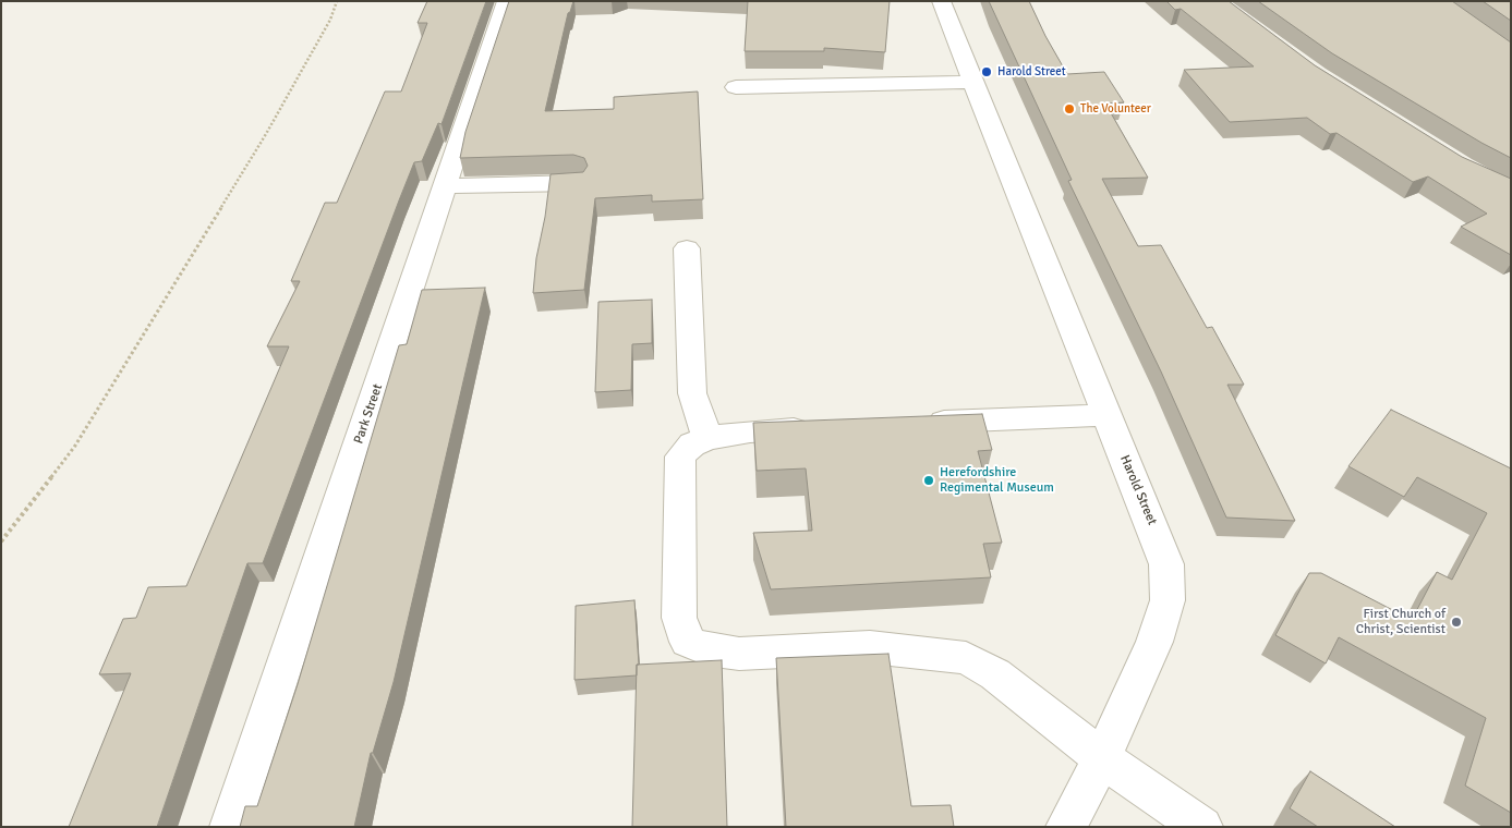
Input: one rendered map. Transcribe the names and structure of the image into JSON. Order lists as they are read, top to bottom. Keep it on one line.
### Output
{"streets":{"street":["Park Street","Harold Street"]},"places":["Harold Street","The Volunteer","Herefordshire Regimental Museum","First Church of Christ, Scientist"]}
